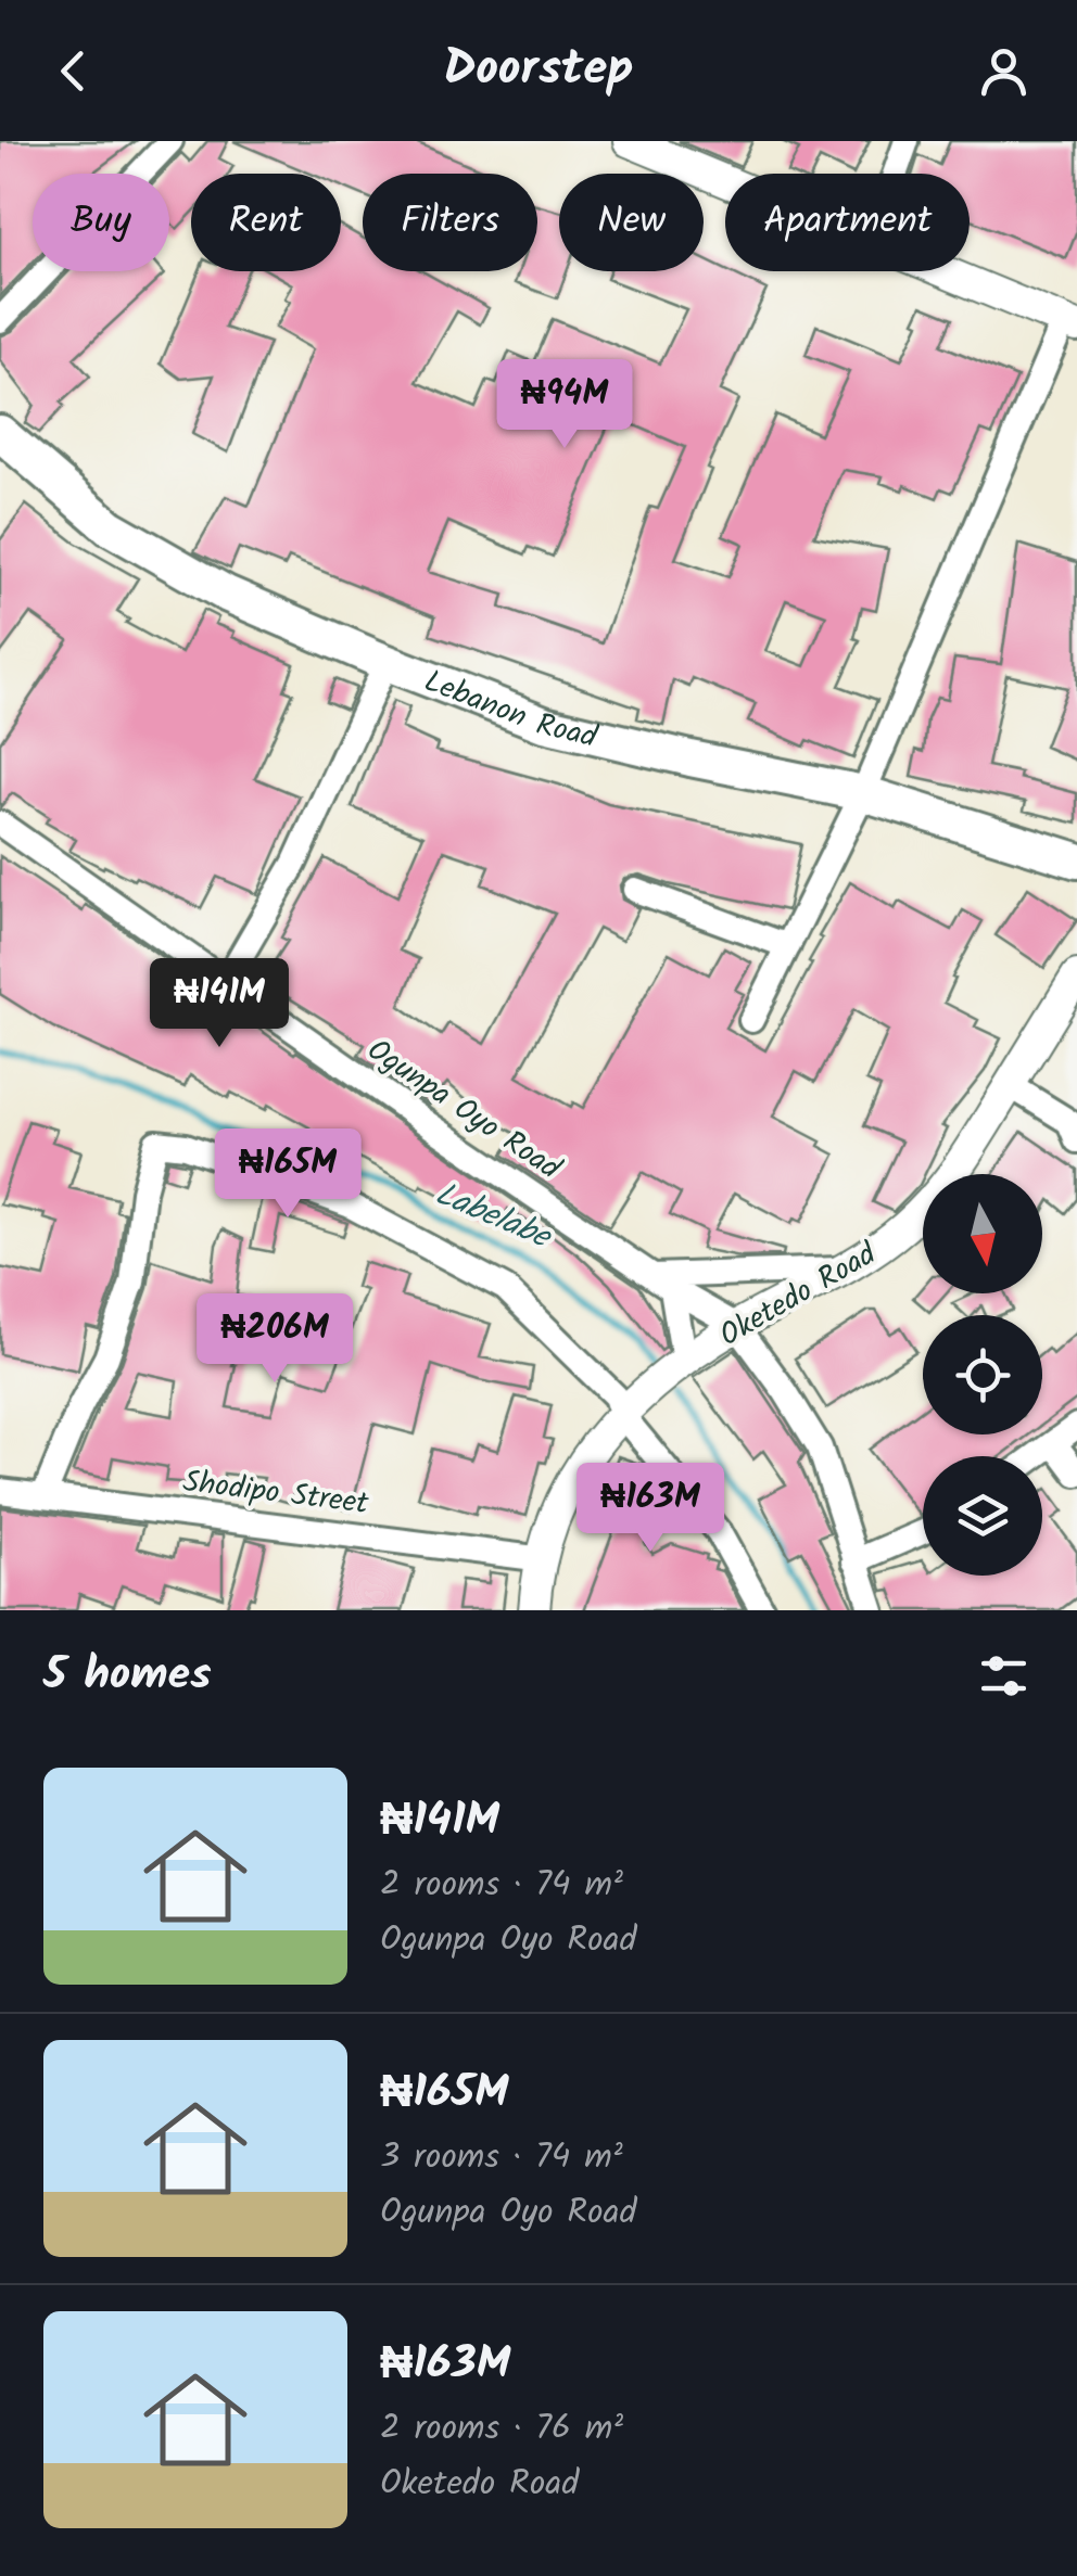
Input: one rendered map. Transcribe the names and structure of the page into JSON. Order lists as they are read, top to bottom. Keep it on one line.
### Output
{"streets":{"main road":["Lebanon Road"],"street":["Ogunpa Oyo Road","Oketedo Road","Shodipo Street"]},"crossings":[["Ogunpa Oyo Road","Oketedo Road"],["Oketedo Road","Shodipo Street"]],"water":["Labelabe"],"north":"bottom","page":{"header":"Doorstep","chip":["Buy","Rent","Filters","New","Apartment"],"price":["₦94M","₦141M","₦165M","₦206M","₦163M"],"heading":"5 homes","list":[{"name":"₦141M","note":"2 rooms · 74 m² · Ogunpa Oyo Road"},{"name":"₦165M","note":"3 rooms · 74 m² · Ogunpa Oyo Road"},{"name":"₦163M","note":"2 rooms · 76 m² · Oketedo Road"}]}}
